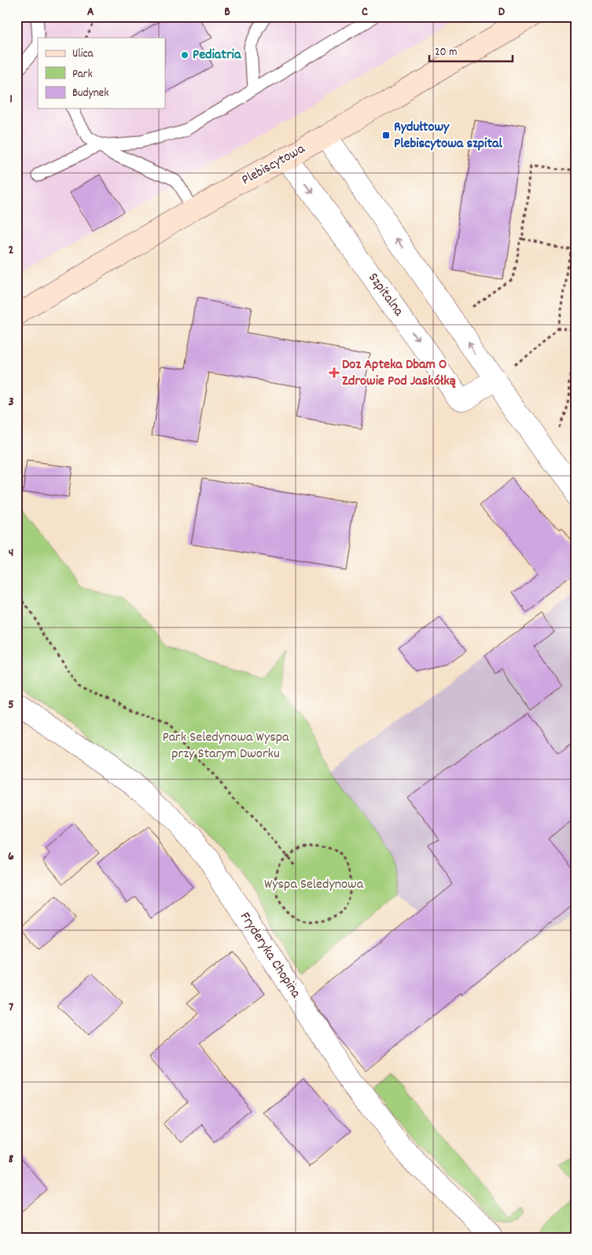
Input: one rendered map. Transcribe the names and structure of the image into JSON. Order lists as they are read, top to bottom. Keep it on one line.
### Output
{"streets":{"street":["Plebiscytowa","Szpitalna","Fryderyka Chopina"]},"crossings":[["Plebiscytowa","Szpitalna"]],"parks":["Park Seledynowa Wyspa przy Starym Dworku","Wyspa Seledynowa"],"places":{"other":["Pediatria"],"transit":["Rydułtowy Plebiscytowa szpital"],"health":["Doz Apteka Dbam O Zdrowie Pod Jaskółką"]},"legend":["Ulica","Park","Budynek"],"scale_bar":"20 m","grid":{"columns":["A","B","C","D"],"rows":["1","2","3","4","5","6","7","8"]}}
